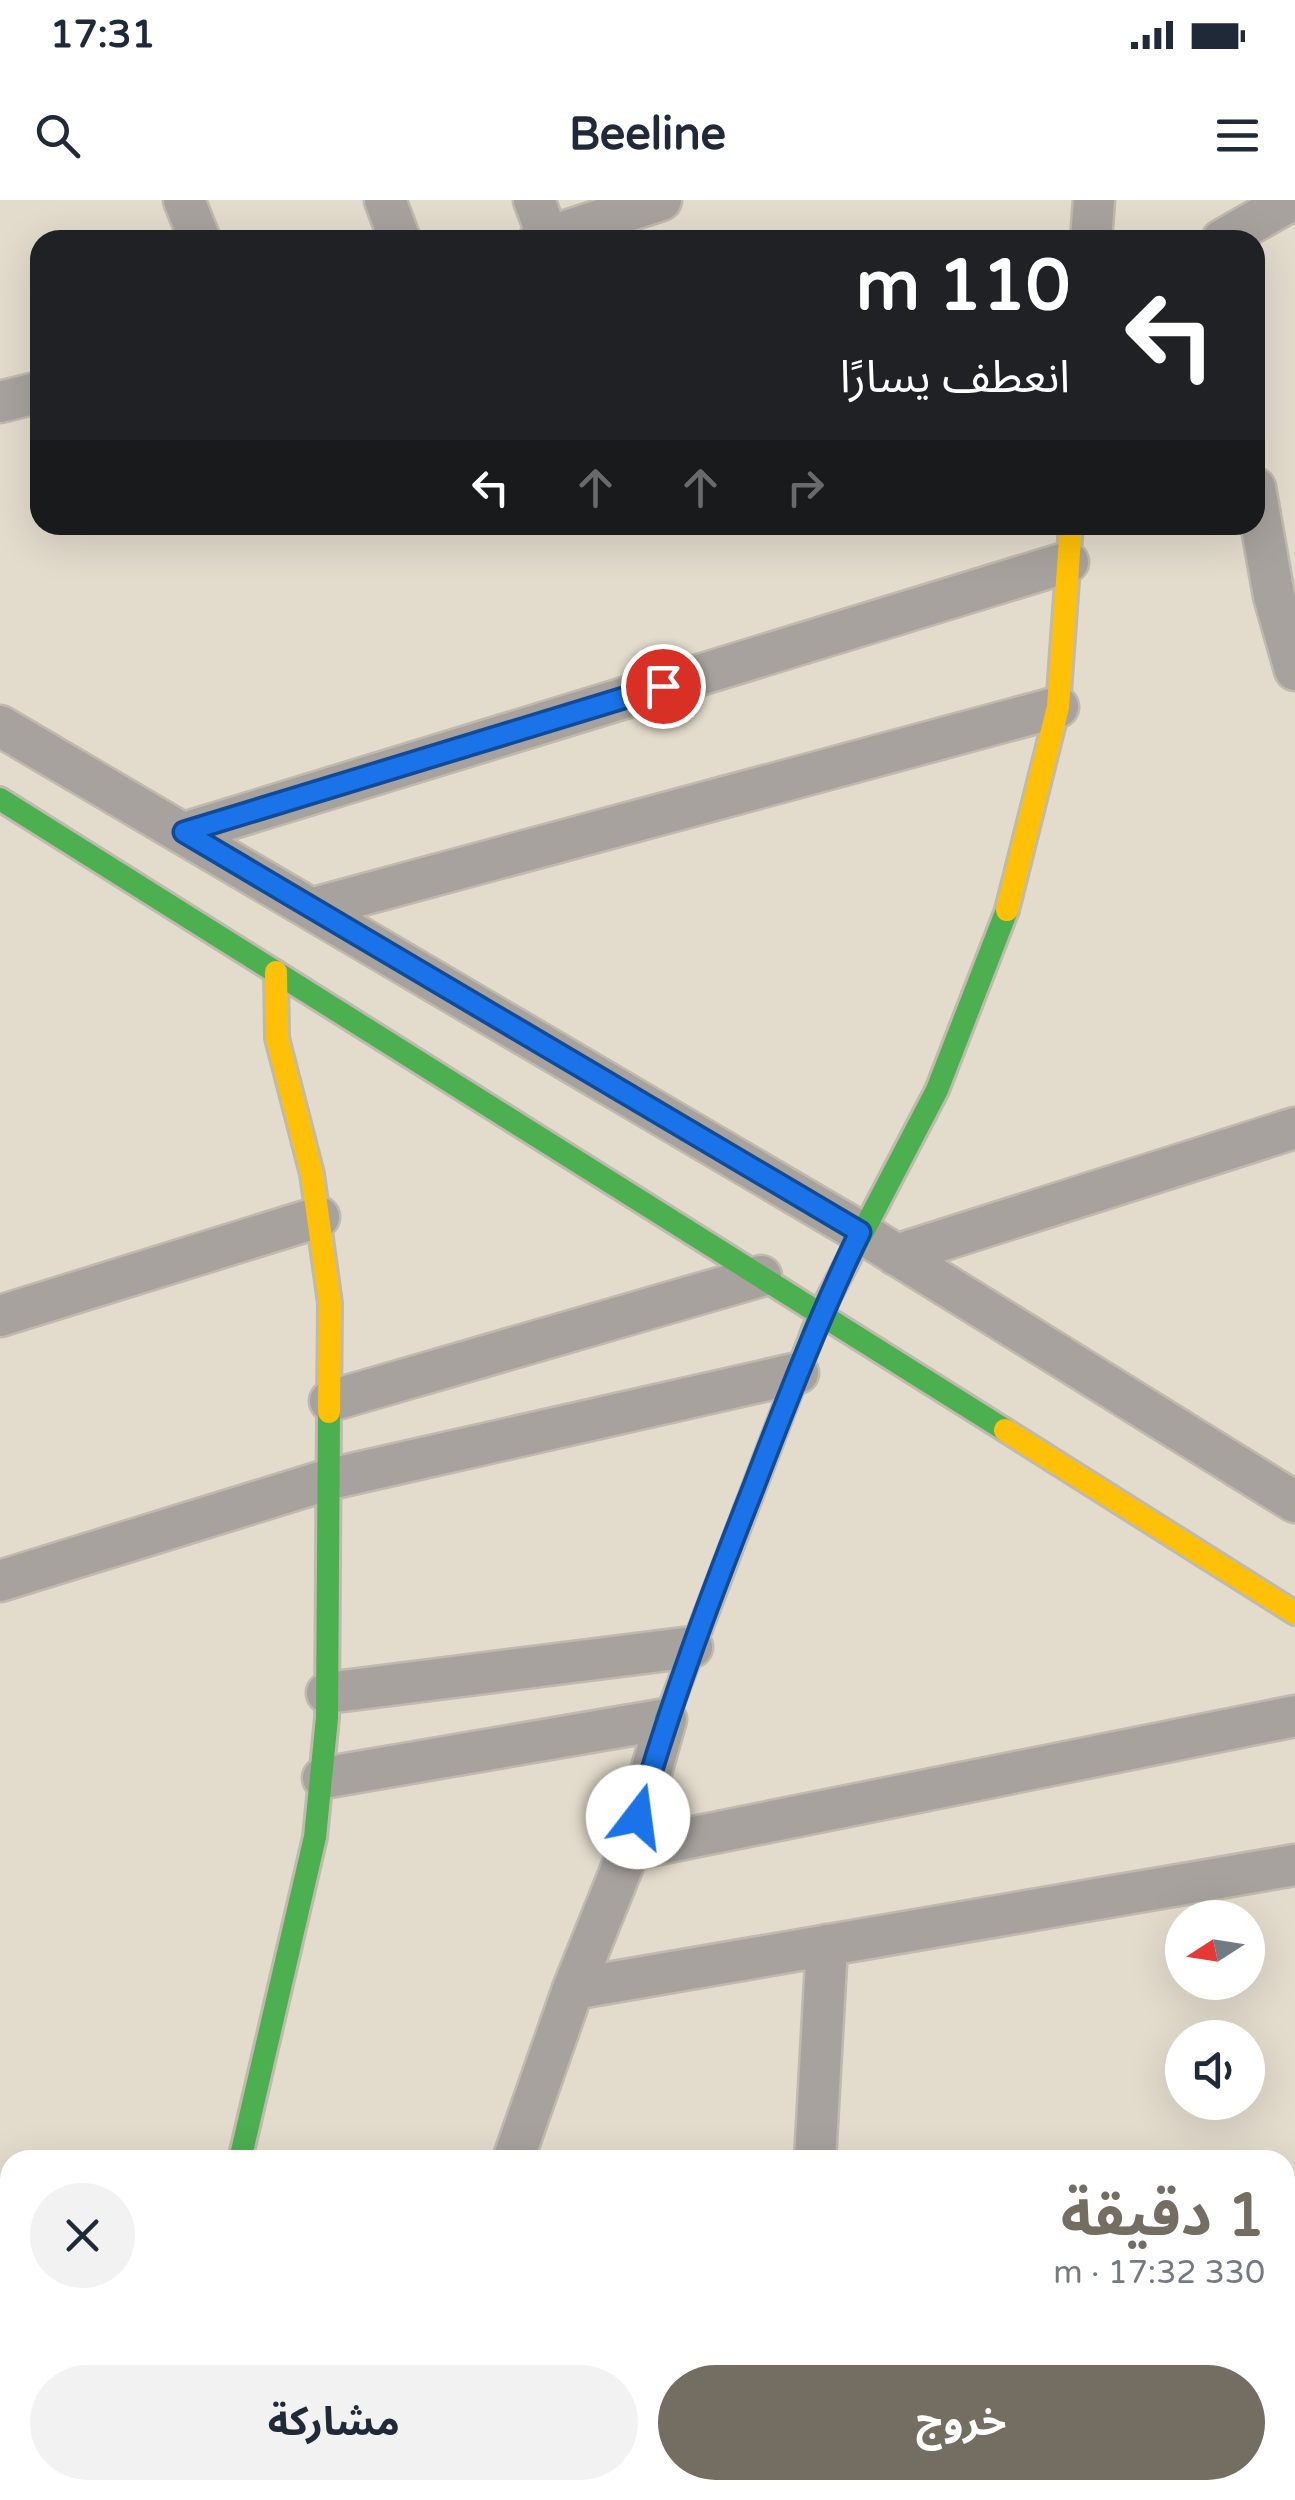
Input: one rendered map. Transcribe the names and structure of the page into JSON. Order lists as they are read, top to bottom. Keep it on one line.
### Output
{"north":"left","page":{"status":"17:31","header":"Beeline","turn":["110 m","انعطف يسارًا"],"heading":["1 دقيقة","330 m · 17:32"],"buttons":["خروج","مشاركة"]}}
